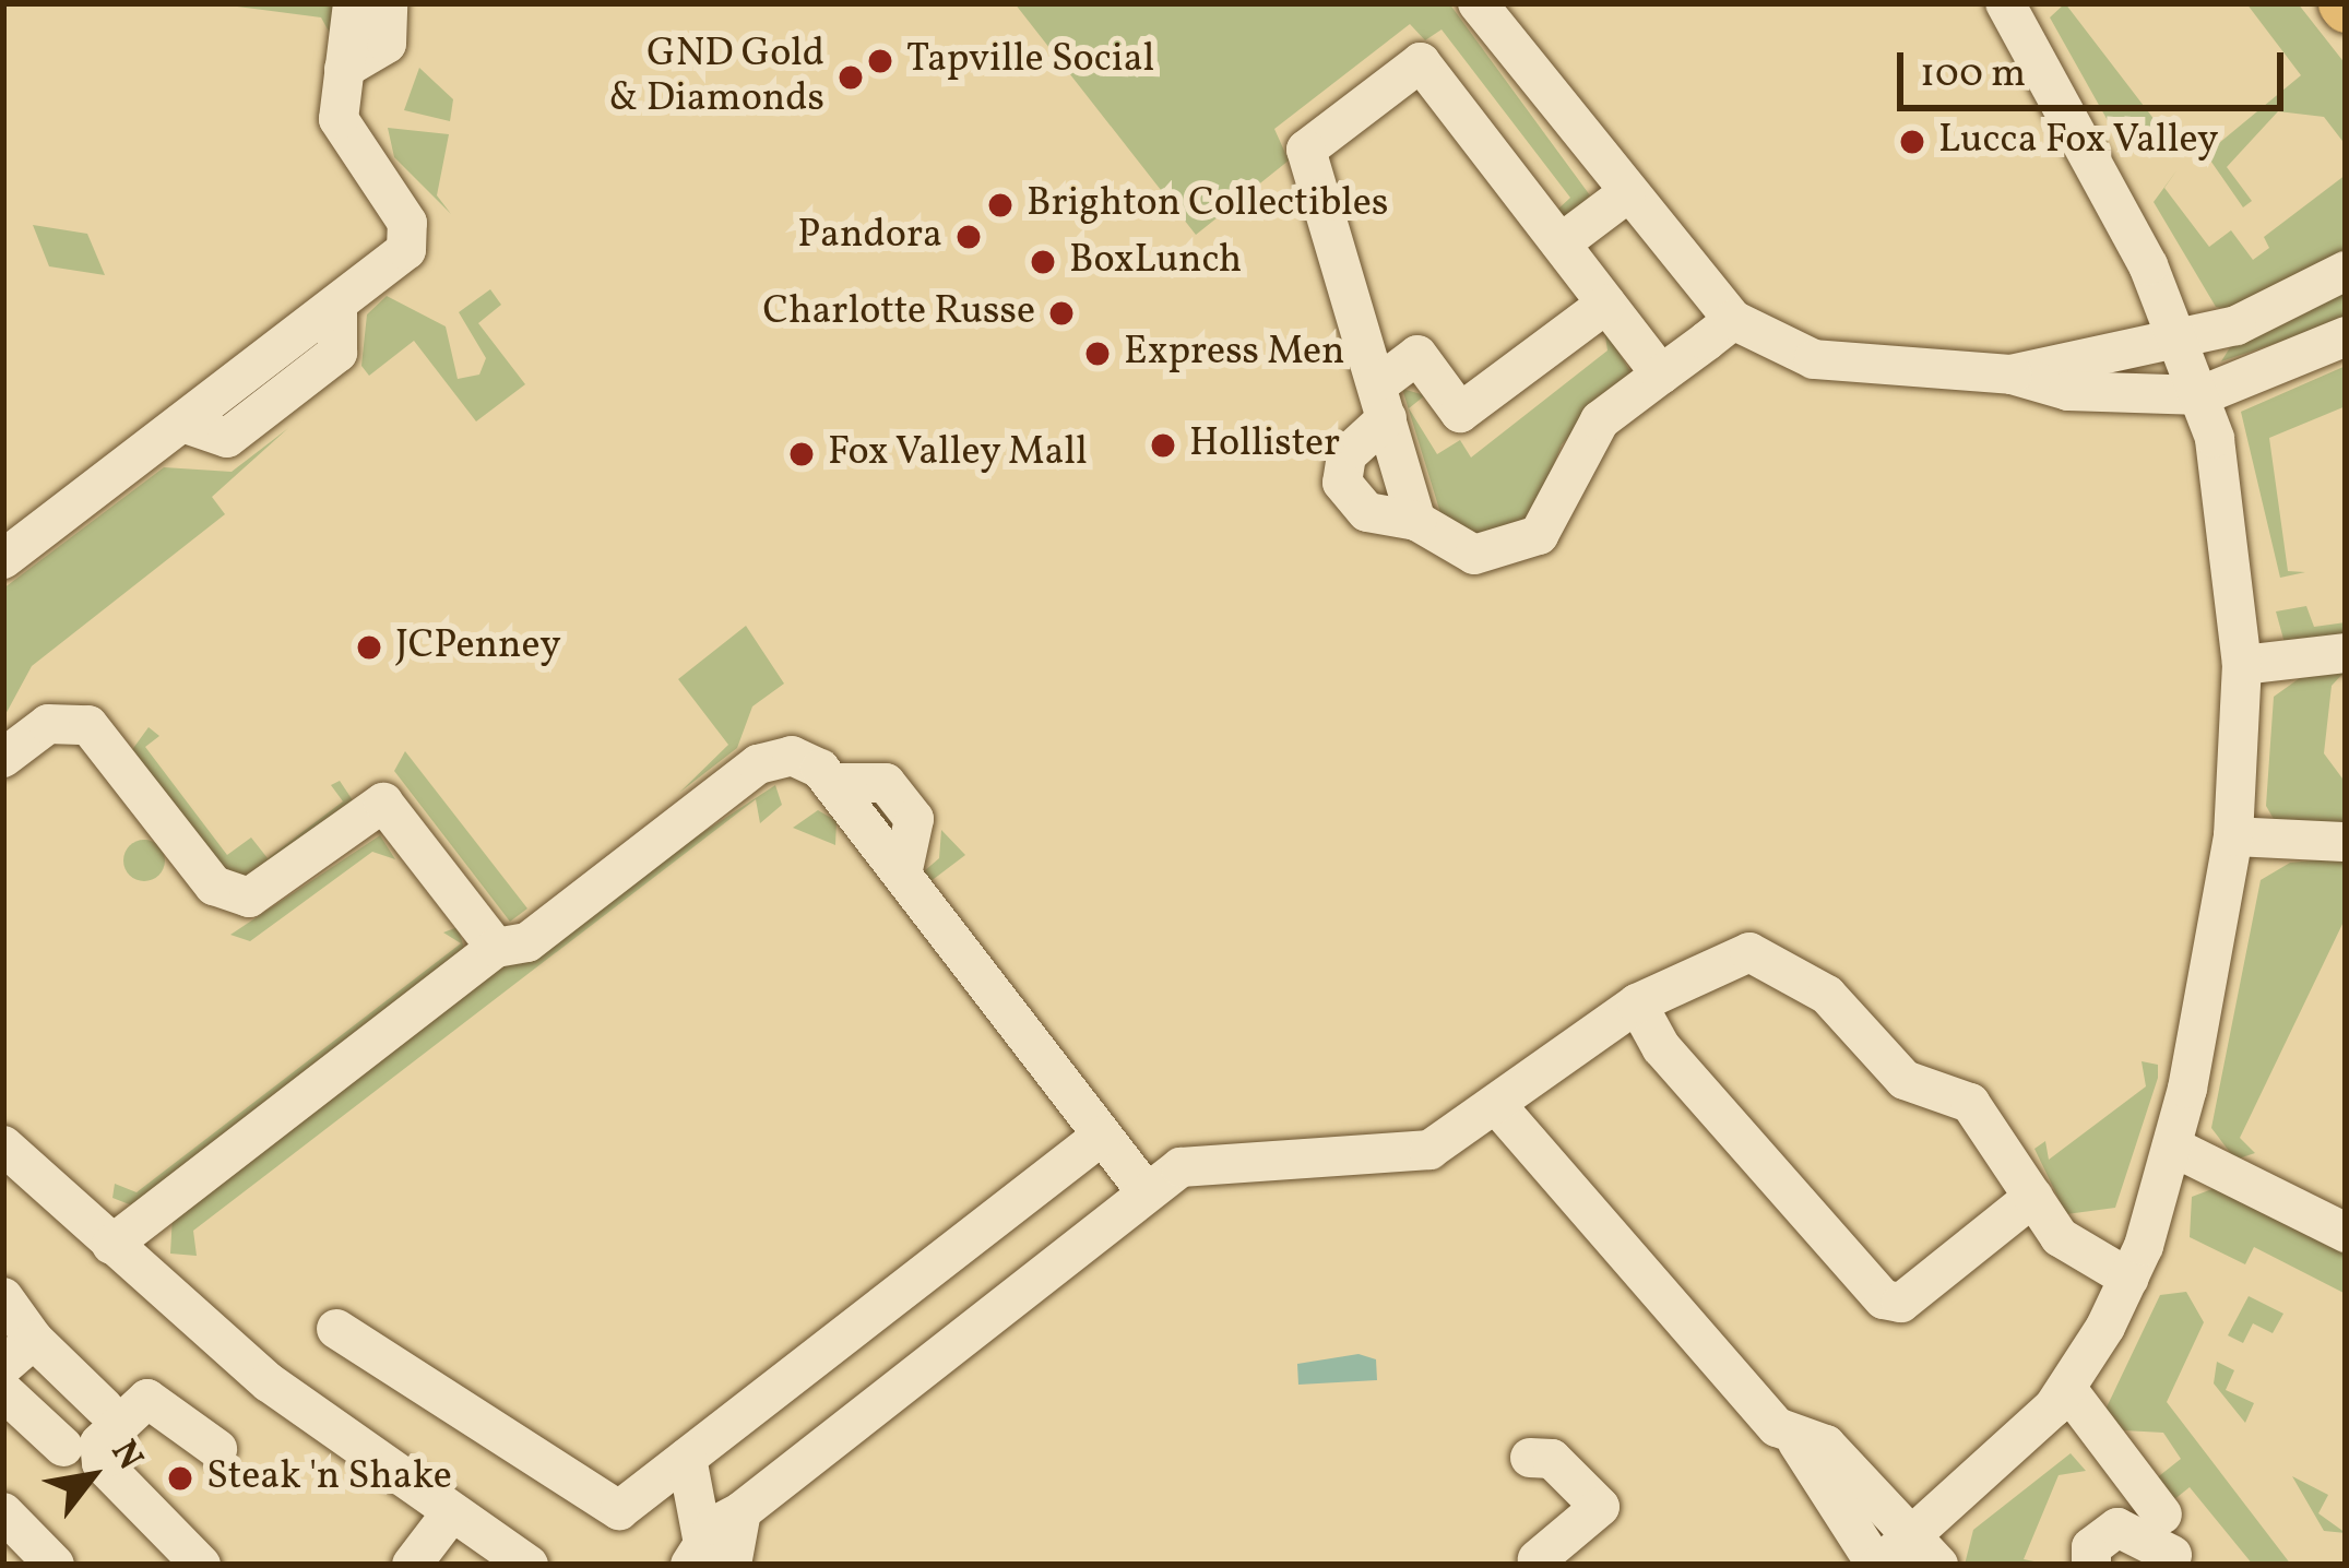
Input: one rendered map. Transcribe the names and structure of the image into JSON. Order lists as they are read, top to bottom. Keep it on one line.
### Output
{"places":["Tapville Social","GND Gold & Diamonds","Lucca Fox Valley","Brighton Collectibles","Pandora","BoxLunch","Charlotte Russe","Express Men","Hollister","Fox Valley Mall","JCPenney","Steak 'n Shake"],"scale_bar":"100 m","north":"top right"}
